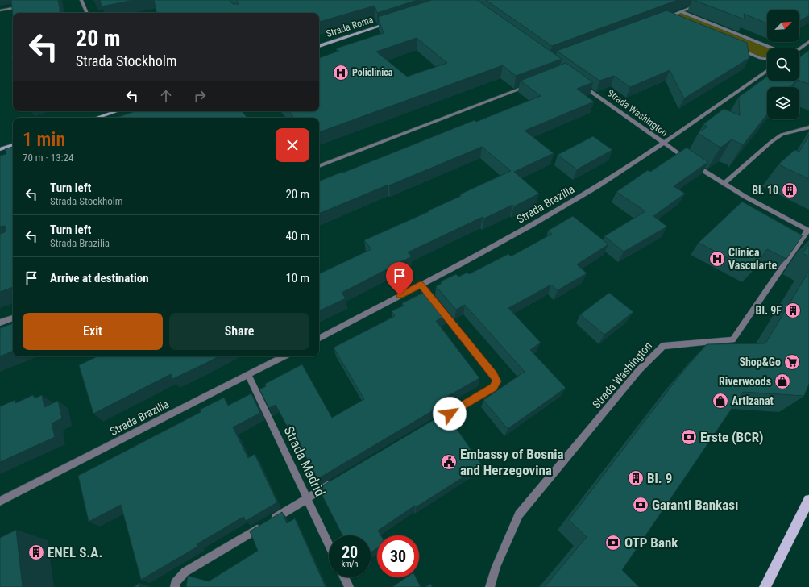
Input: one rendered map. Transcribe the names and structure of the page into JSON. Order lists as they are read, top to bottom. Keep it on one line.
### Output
{"streets":{"street":["Strada Roma","Strada Washington","Strada Brazilia","Strada Madrid"]},"crossings":[["Strada Washington","Strada Brazilia"],["Strada Brazilia","Strada Madrid"]],"places":{"hospital":["Policlinica","Clinica Vascularte"],"building":["Bl. 10","Bl. 9F","Bl. 9","ENEL S.A."],"supermarket":["Shop&Go"],"shop":["Riverwoods","Artizanat"],"bank":["Erste (BCR)","Garanti Bankası","OTP Bank"],"public building":["Embassy of Bosnia and Herzegovina"]},"north":"top right","page":{"turn":["20 m","Strada Stockholm"],"heading":["1 min","70 m · 13:24"],"list":[{"name":"Turn left","note":"Strada Stockholm","value":"20 m"},{"name":"Turn left","note":"Strada Brazilia","value":"40 m"},{"name":"Arrive at destination","value":"10 m"}],"buttons":["Exit","Share"],"speed":"20 km/h","limit":"30"}}
